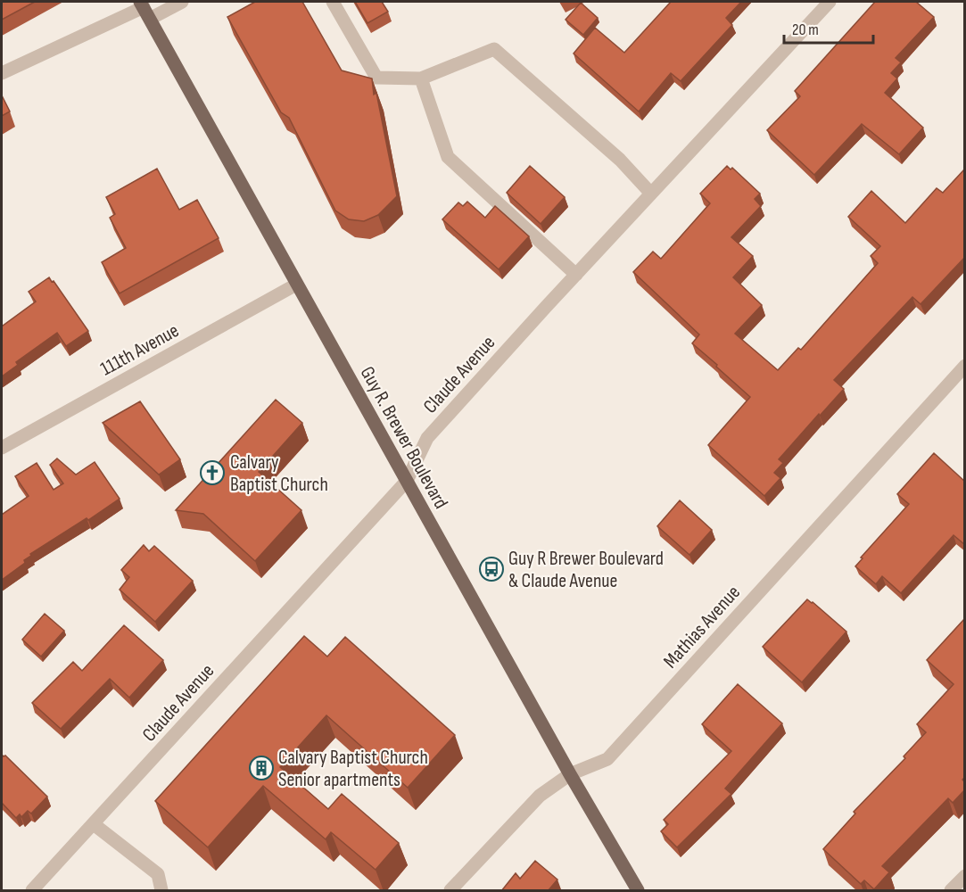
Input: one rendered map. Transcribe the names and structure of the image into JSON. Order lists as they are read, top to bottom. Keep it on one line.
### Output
{"streets":{"main road":["Guy R. Brewer Boulevard"],"street":["111th Avenue","Claude Avenue","Mathias Avenue"]},"crossings":[["111th Avenue","Guy R. Brewer Boulevard"],["Claude Avenue","Guy R. Brewer Boulevard"],["Guy R. Brewer Boulevard","Mathias Avenue"]],"places":{"church":["Calvary Baptist Church"],"bus stop":["Guy R Brewer Boulevard & Claude Avenue"],"building":["Calvary Baptist Church Senior apartments"]},"scale_bar":"20 m"}
